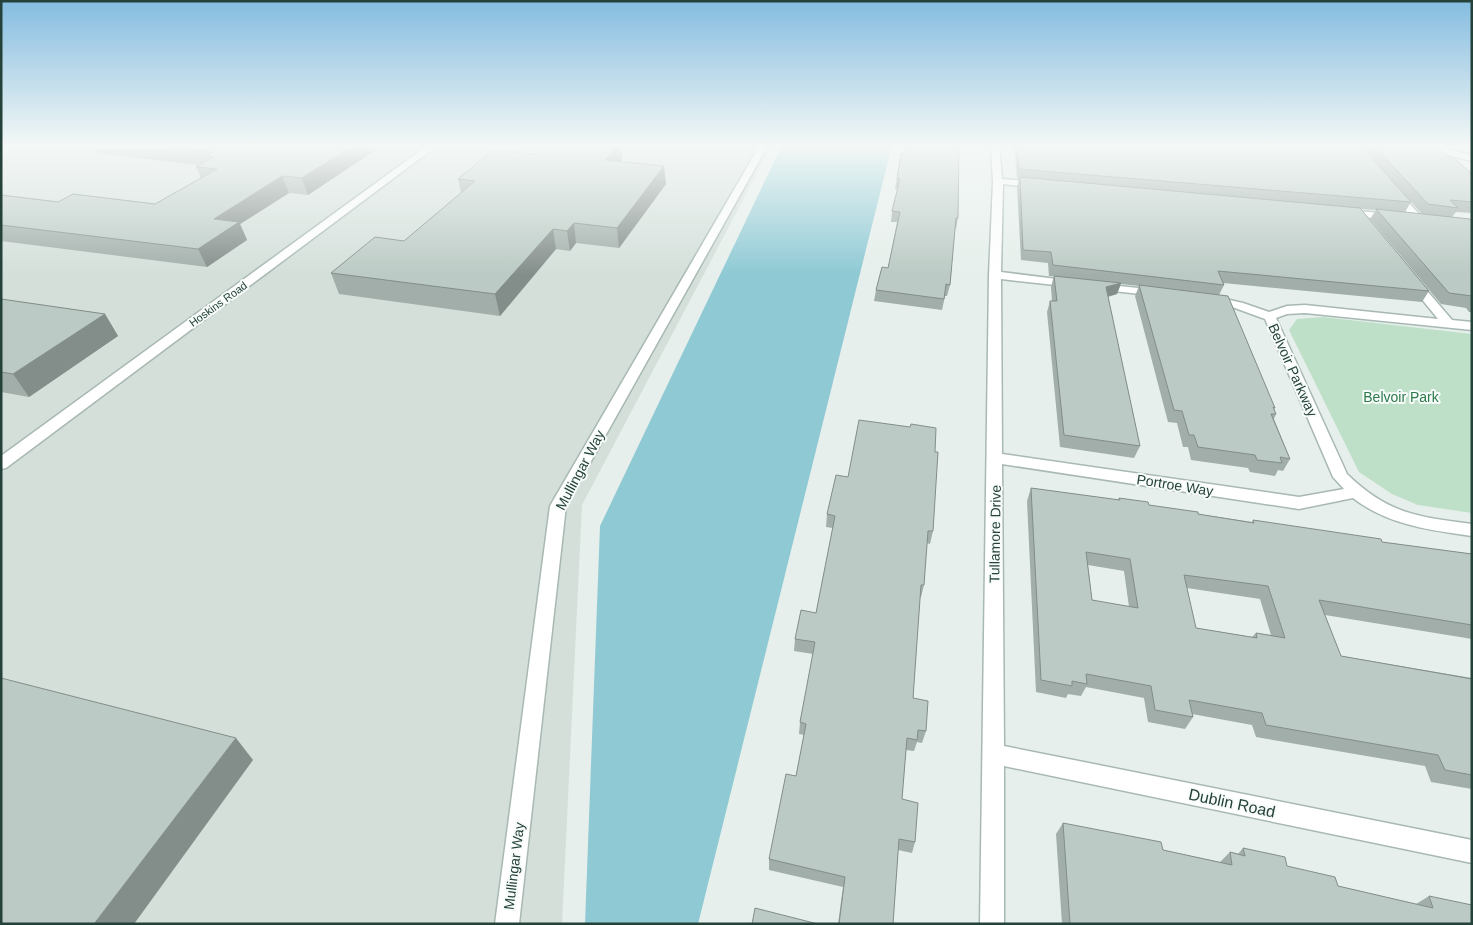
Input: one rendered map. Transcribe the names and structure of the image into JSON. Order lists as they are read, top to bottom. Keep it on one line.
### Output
{"streets":{"street":["Hoskins Road","Belvoir Parkway","Mullingar Way","Portroe Way","Tullamore Drive","Dublin Road"]},"crossings":[["Belvoir Parkway","Portroe Way"],["Portroe Way","Tullamore Drive"],["Tullamore Drive","Dublin Road"]],"parks":["Belvoir Park"]}
